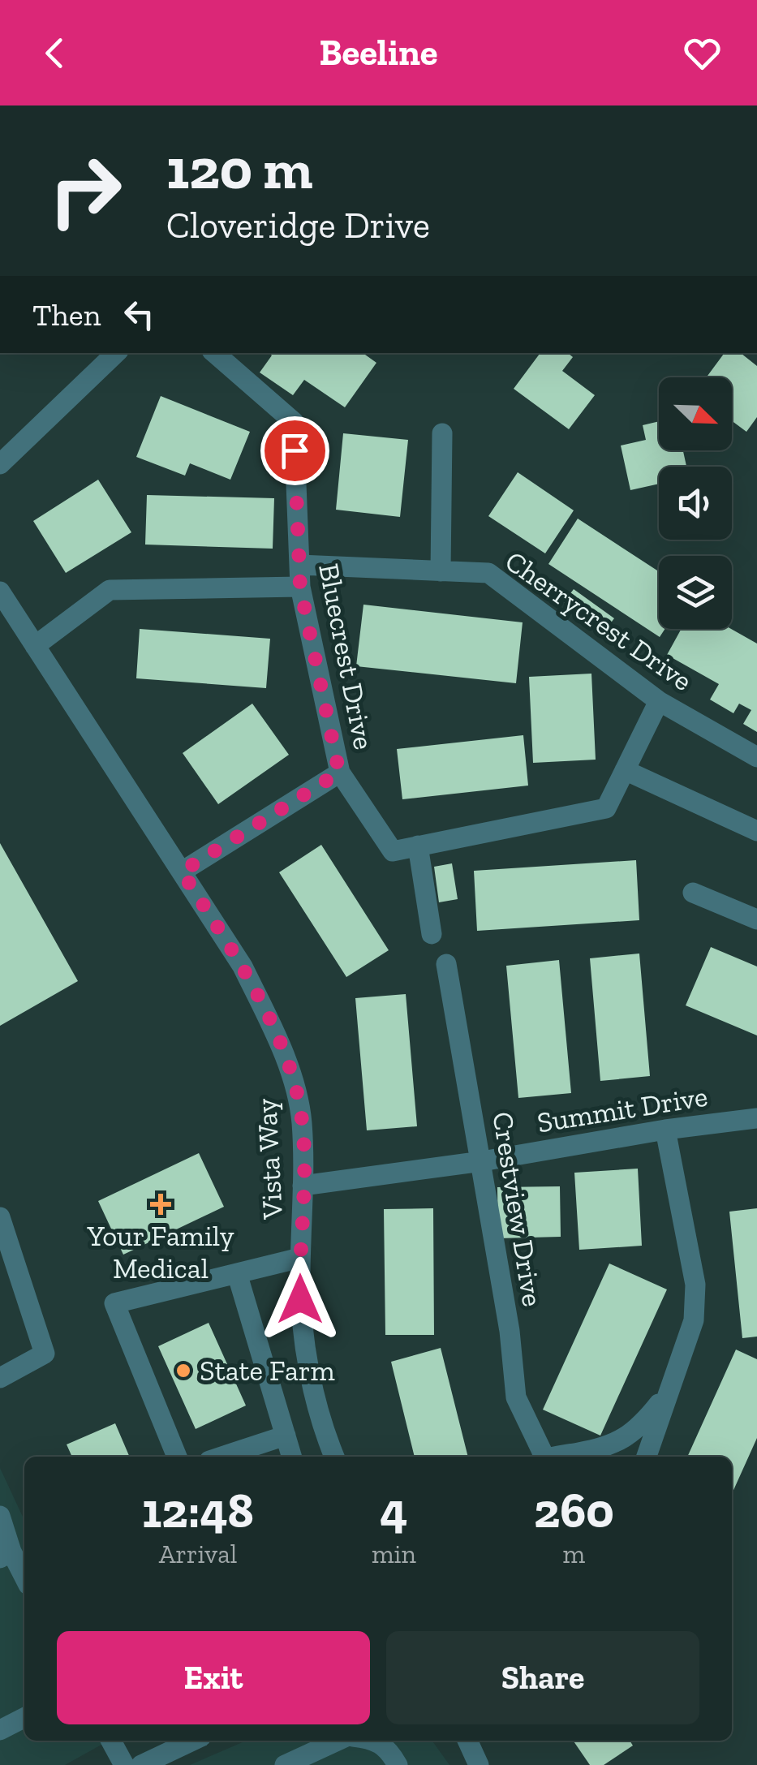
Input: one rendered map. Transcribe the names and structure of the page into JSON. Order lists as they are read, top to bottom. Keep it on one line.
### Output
{"streets":{"street":["Cherrycrest Drive","Bluecrest Drive","Summit Drive","Vista Way","Crestview Drive"]},"crossings":[["Cherrycrest Drive","Bluecrest Drive"],["Summit Drive","Vista Way"],["Summit Drive","Crestview Drive"]],"places":{"health":["Your Family Medical"],"other":["State Farm"]},"north":"bottom right","page":{"header":"Beeline","turn":["120 m","Cloveridge Drive"],"then":"Then","eta":["12:48","Arrival","4","min","260","m"],"buttons":["Exit","Share"]}}
